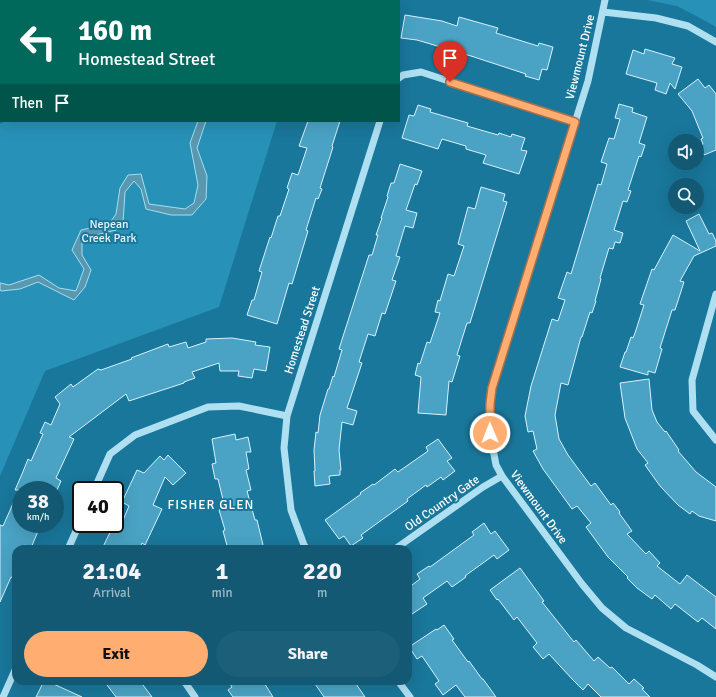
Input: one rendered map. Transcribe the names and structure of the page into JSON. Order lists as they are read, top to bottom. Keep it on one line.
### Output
{"streets":{"street":["Viewmount Drive","Homestead Street","Old Country Gate"]},"crossings":[["Viewmount Drive","Old Country Gate"]],"districts":["FISHER GLEN"],"parks":["Nepean Creek Park"],"page":{"turn":["160 m","Homestead Street"],"then":"Then","speed":"38 km/h","limit":"40","eta":["21:04","Arrival","1","min","220","m"],"buttons":["Exit","Share"]}}
